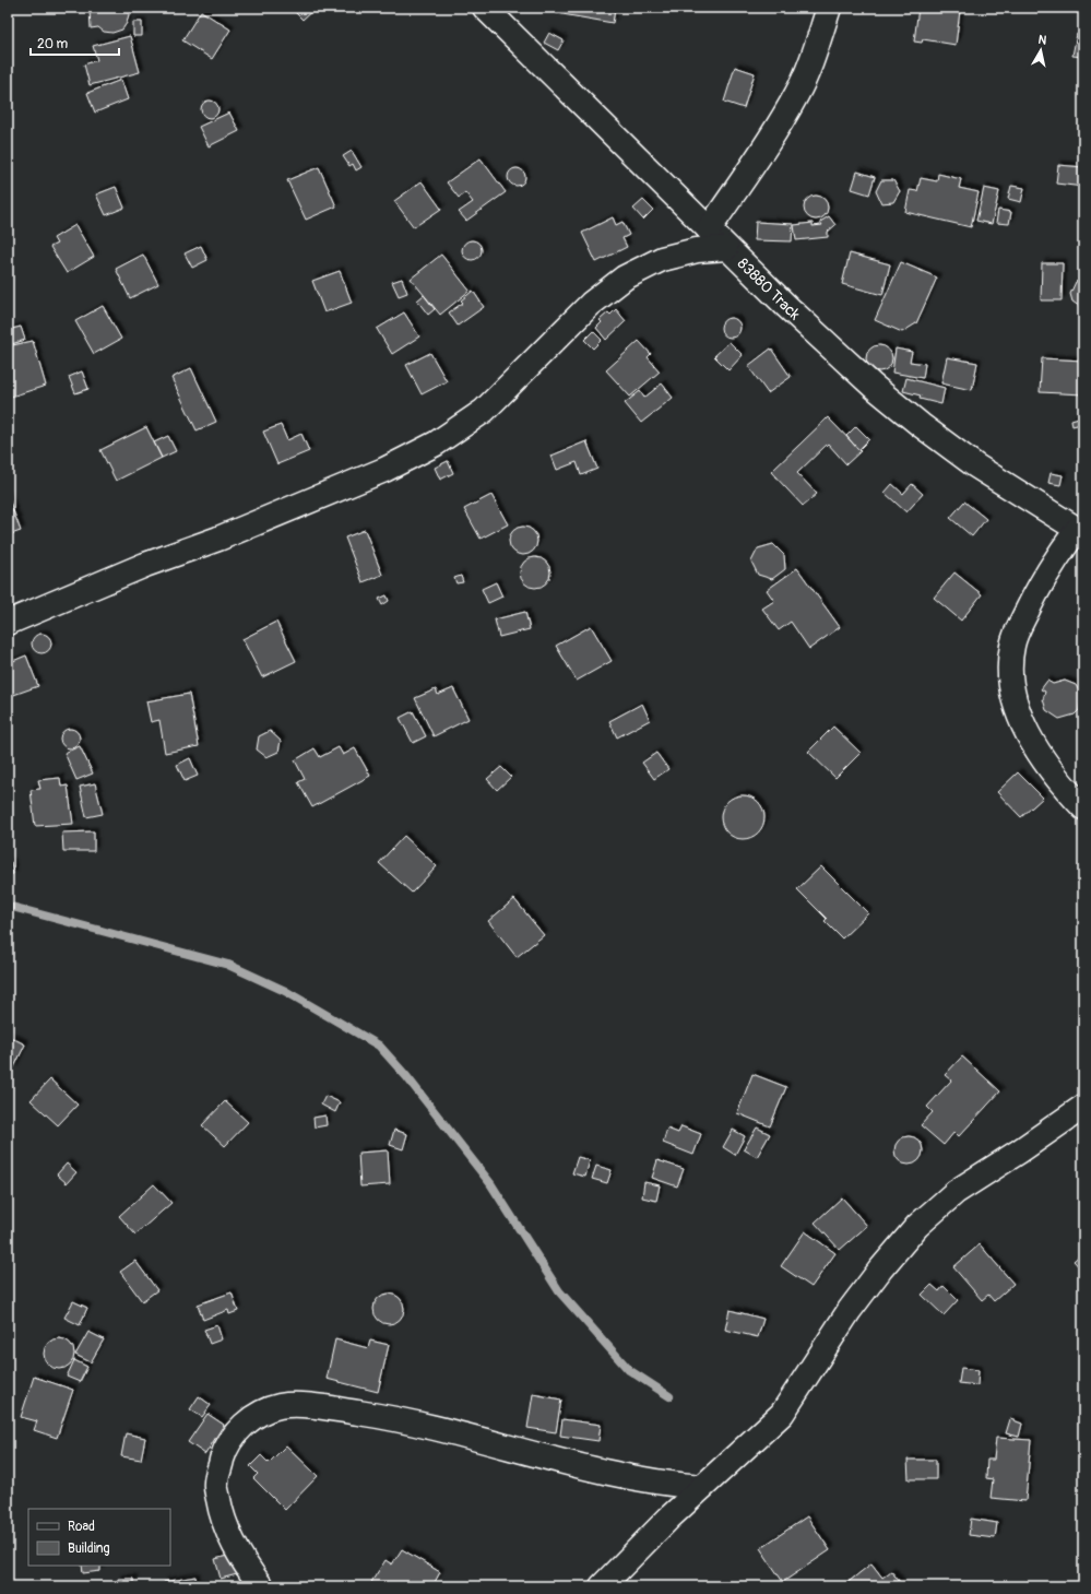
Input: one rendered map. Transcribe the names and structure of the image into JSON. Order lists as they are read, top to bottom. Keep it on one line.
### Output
{"streets":{"street":["83880 Track"]},"legend":["Road","Building"],"scale_bar":"20 m","north":"top"}
